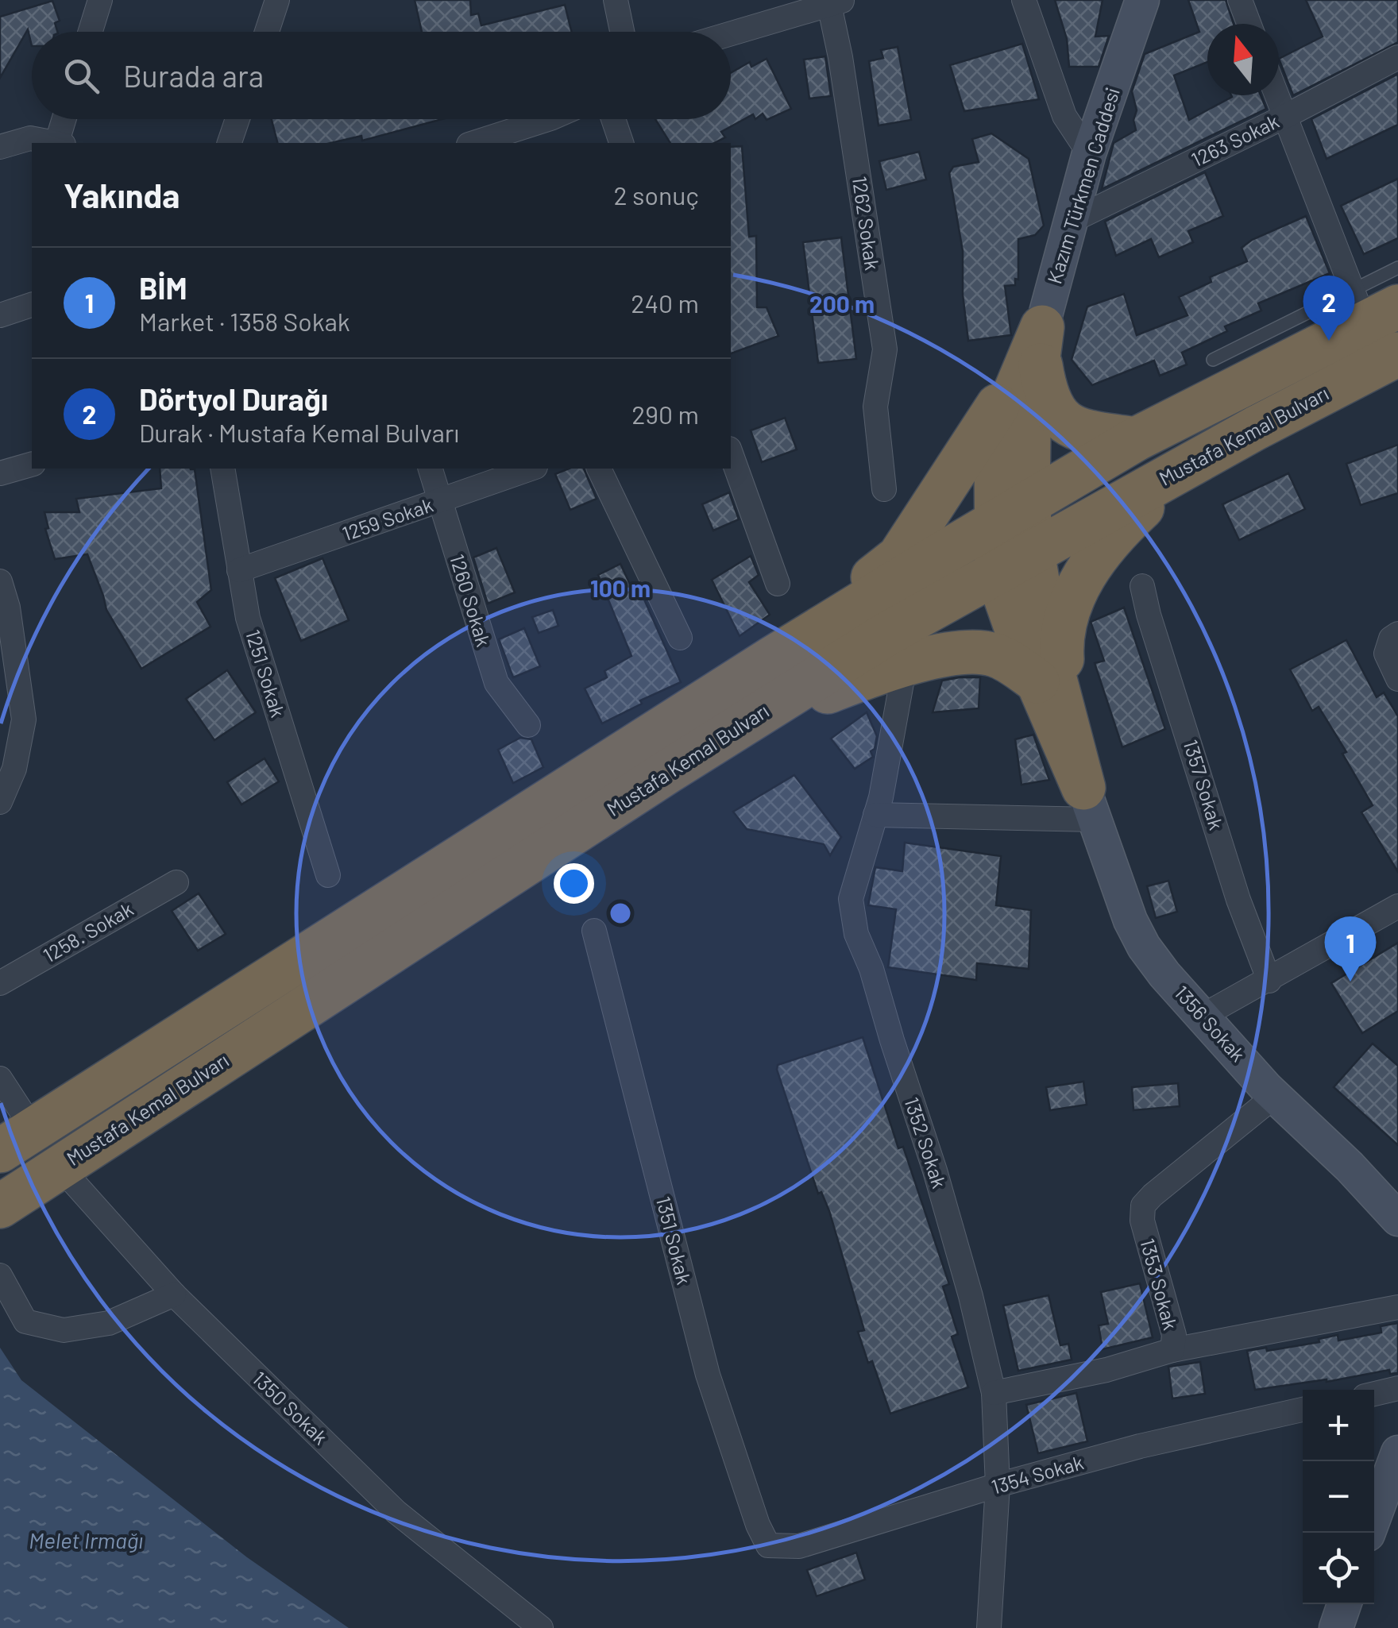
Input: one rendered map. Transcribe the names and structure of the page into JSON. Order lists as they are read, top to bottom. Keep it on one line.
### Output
{"streets":{"highway":["Mustafa Kemal Bulvarı"],"street":["1263 Sokak","Kazım Türkmen Caddesi","1262 Sokak","1259 Sokak","1260 Sokak","1251 Sokak","1357 Sokak","1258. Sokak","1356 Sokak","1352 Sokak","1351 Sokak","1353 Sokak","1350 Sokak","1354 Sokak"]},"crossings":[["1263 Sokak","Kazım Türkmen Caddesi"],["Mustafa Kemal Bulvarı","1350 Sokak"],["1259 Sokak","1260 Sokak"],["1259 Sokak","1251 Sokak"],["1356 Sokak","1353 Sokak"],["1352 Sokak","1353 Sokak"],["1352 Sokak","1354 Sokak"],["1351 Sokak","1354 Sokak"]],"water":["Melet Irmağı"],"north":"top","page":{"search":"Burada ara","heading":["Yakında","2 sonuç"],"list":[{"mark":"1","name":"BİM","note":"Market · 1358 Sokak","value":"240 m"},{"mark":"2","name":"Dörtyol Durağı","note":"Durak · Mustafa Kemal Bulvarı","value":"290 m"}],"pins":["2","1"],"map_buttons":["+","−"]},"rings":["200 m","100 m"]}
